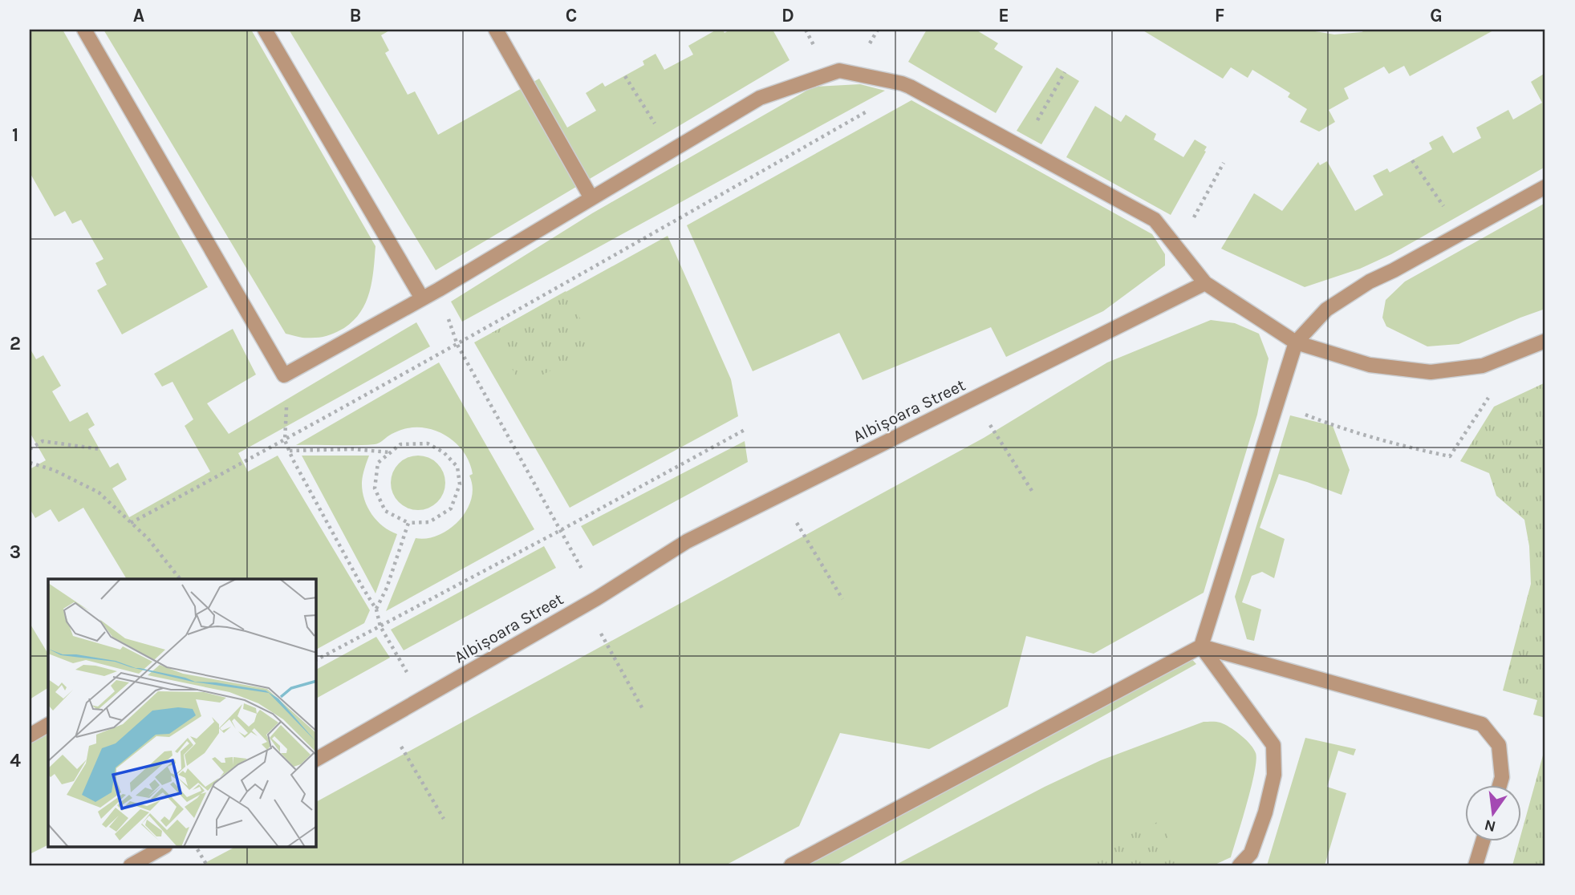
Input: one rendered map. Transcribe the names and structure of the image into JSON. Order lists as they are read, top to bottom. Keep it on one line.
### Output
{"streets":{"lane":["Albișoara Street"]},"north":"bottom","grid":{"columns":["A","B","C","D","E","F","G"],"rows":["1","2","3","4"]}}
